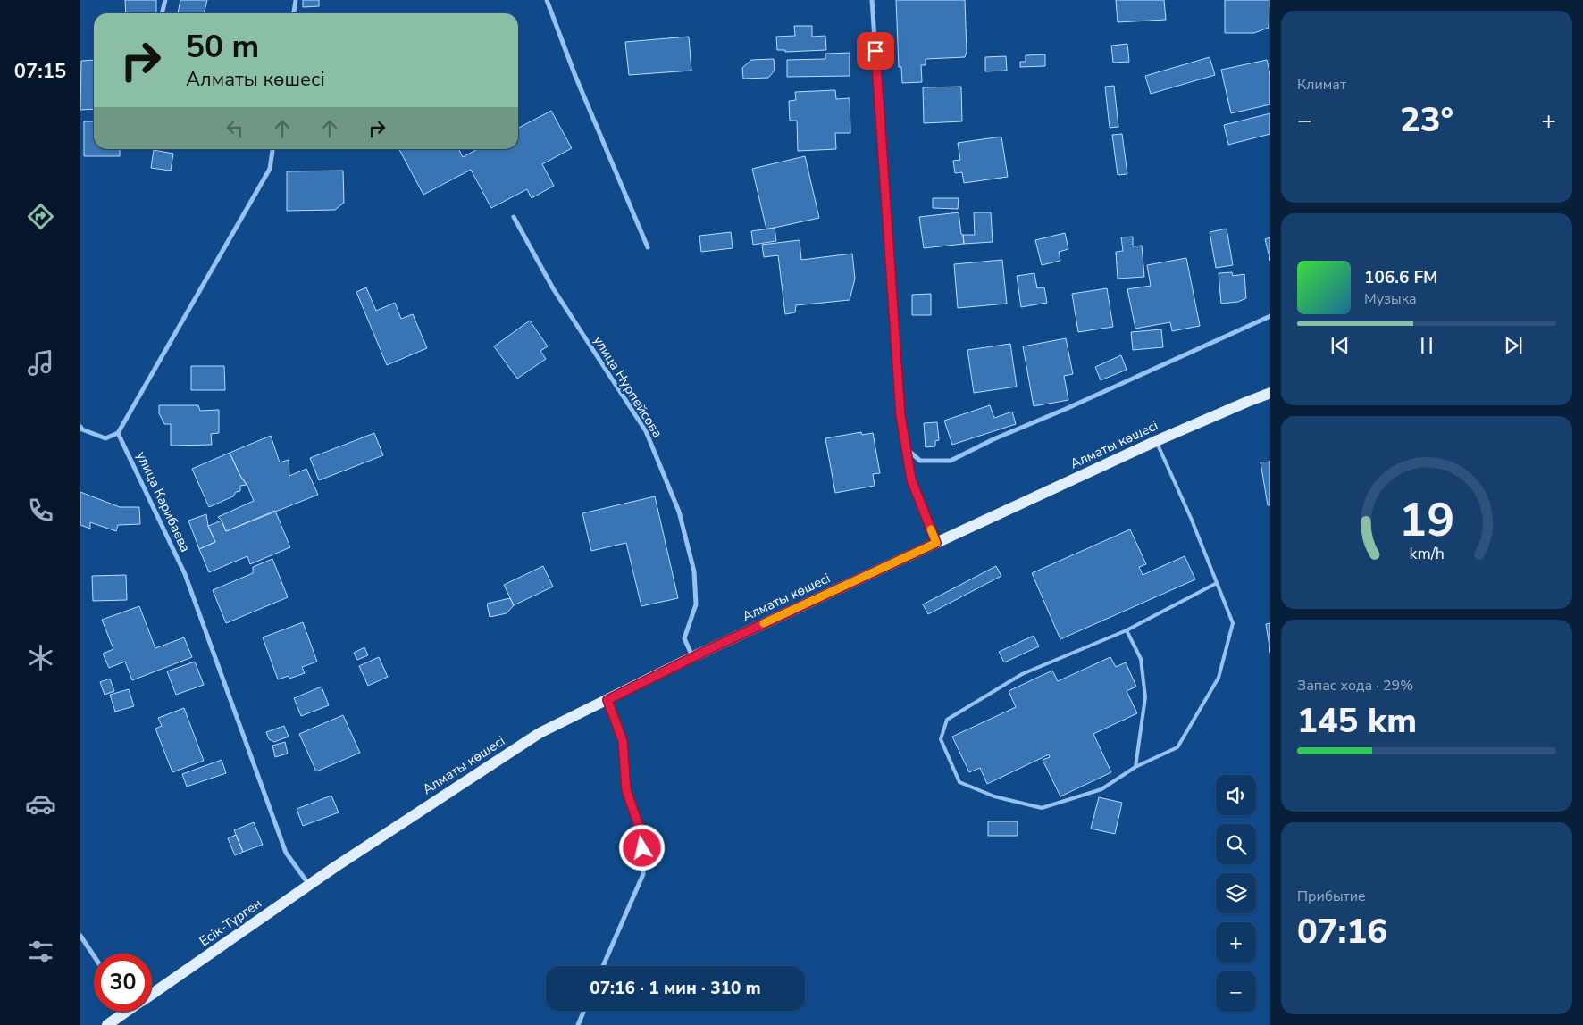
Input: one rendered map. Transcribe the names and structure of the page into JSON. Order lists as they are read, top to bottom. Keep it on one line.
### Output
{"streets":{"main road":["Алматы көшесі","Есік-Түрген"],"street":["улица Нурпейсова","улица Карибаева"]},"crossings":[["улица Нурпейсова","Алматы көшесі"],["Алматы көшесі","Есік-Түрген"],["улица Карибаева","Есік-Түрген"]],"page":{"tabs":"07:15","tile":["Климат",["Запас хода · 29%","145 km"],["Прибытие","07:16"]],"turn":["50 m","Алматы көшесі"],"heat":["−","23°","+"],"song":["106.6 FM","Музыка"],"map_buttons":["+","−"],"limit":"30","trip":"07:16 · 1 мин · 310 m","gauge":["19","km/h"]}}
